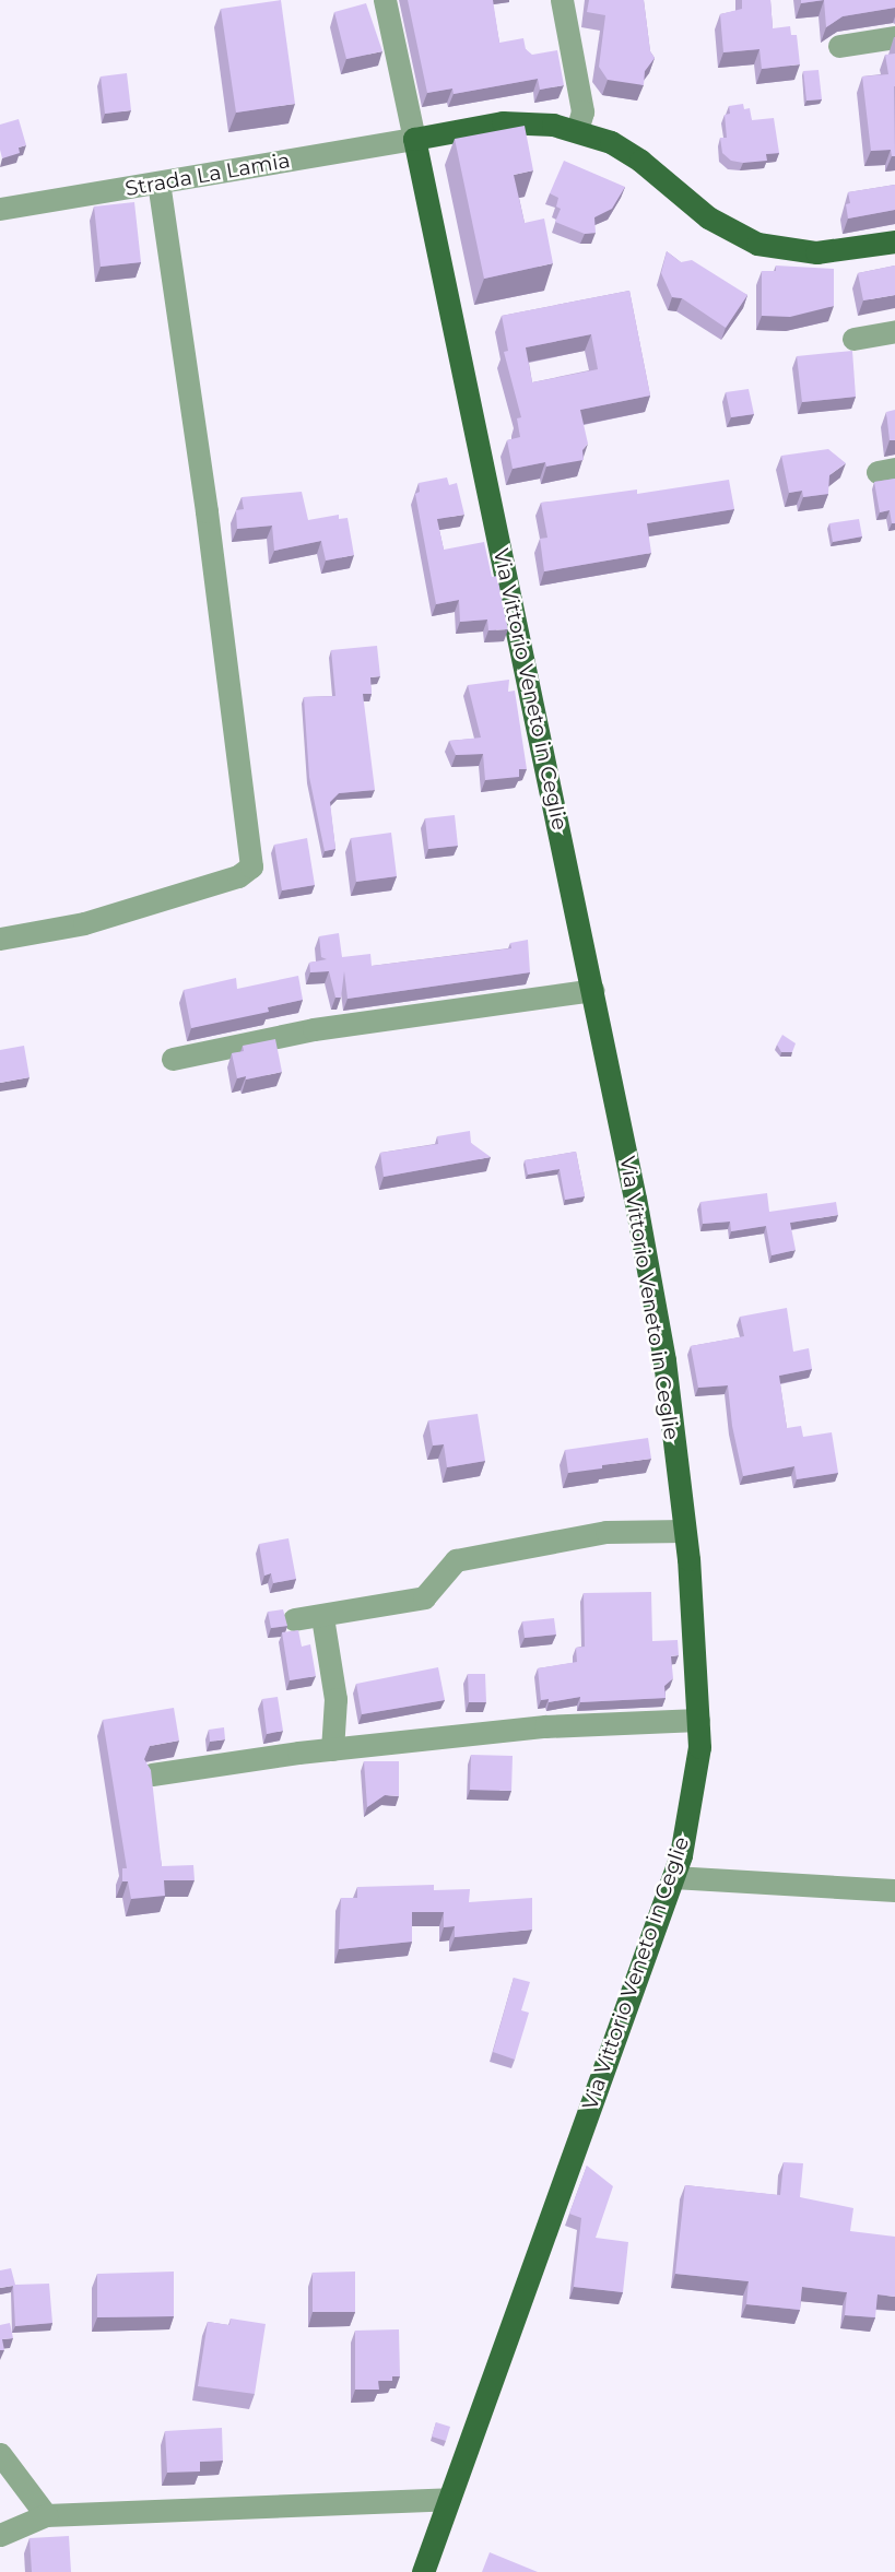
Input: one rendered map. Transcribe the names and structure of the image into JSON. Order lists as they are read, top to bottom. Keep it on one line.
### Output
{"streets":{"main road":["Via Vittorio Veneto in Ceglie"],"street":["Strada La Lamia"]},"crossings":[["Strada La Lamia","Via Vittorio Veneto in Ceglie"]]}
